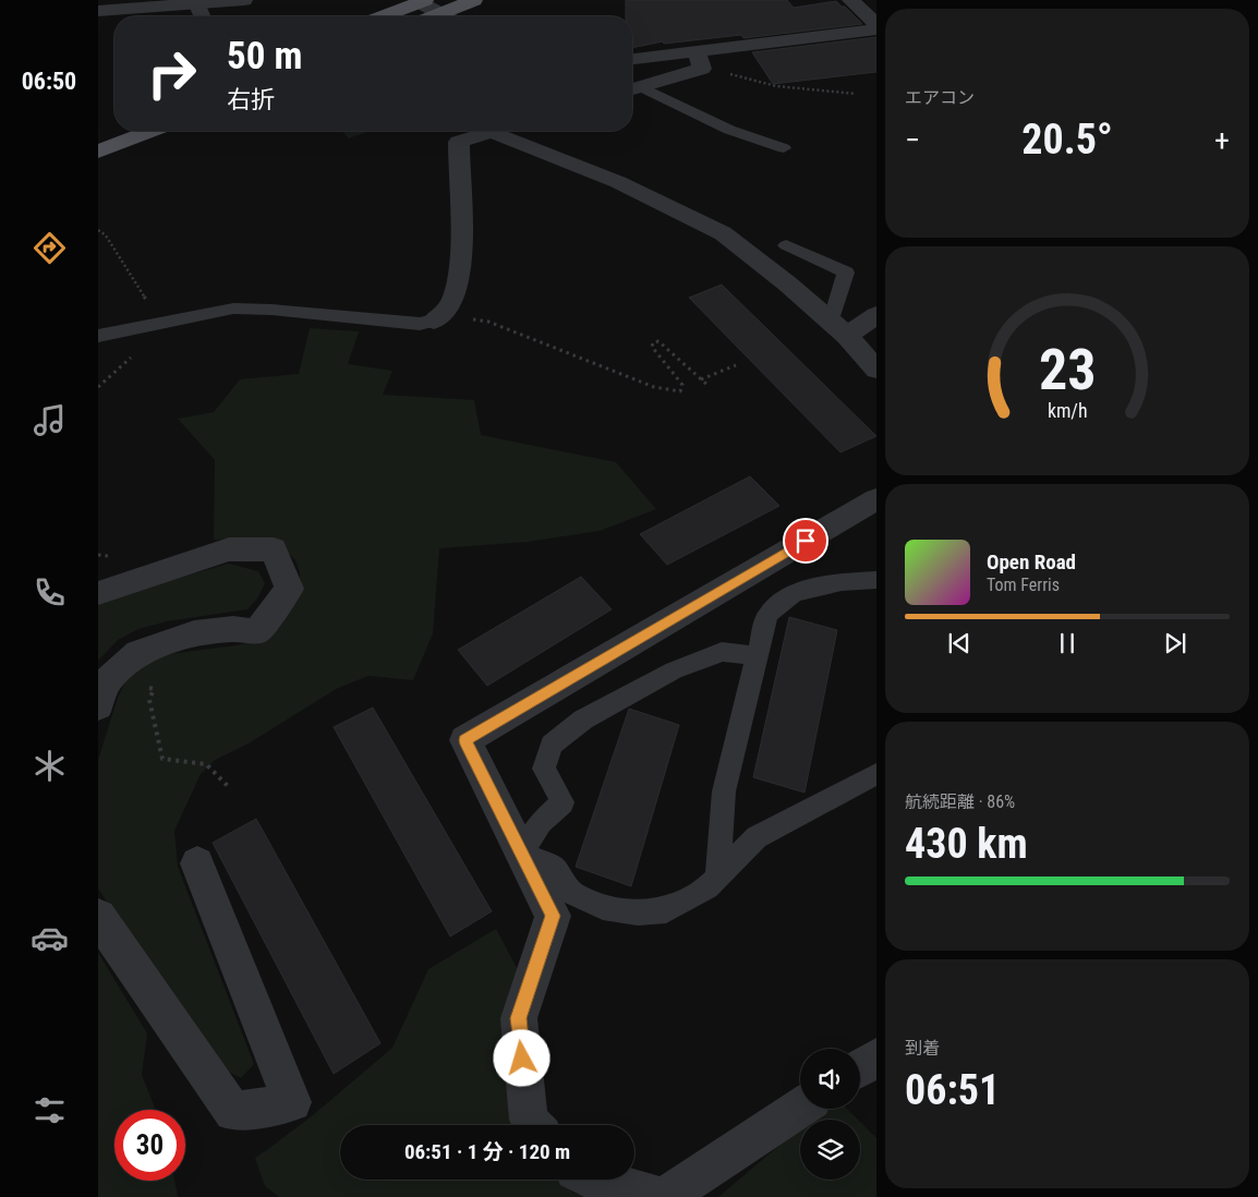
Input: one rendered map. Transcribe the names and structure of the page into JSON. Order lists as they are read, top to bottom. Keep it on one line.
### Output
{"page":{"tabs":"06:50","tile":["エアコン",["航続距離 · 86%","430 km"],["到着","06:51"]],"turn":["50 m","右折"],"heat":["−","20.5°","+"],"song":["Open Road","Tom Ferris"],"limit":"30","trip":"06:51 · 1 分 · 120 m","gauge":["23","km/h"]}}
